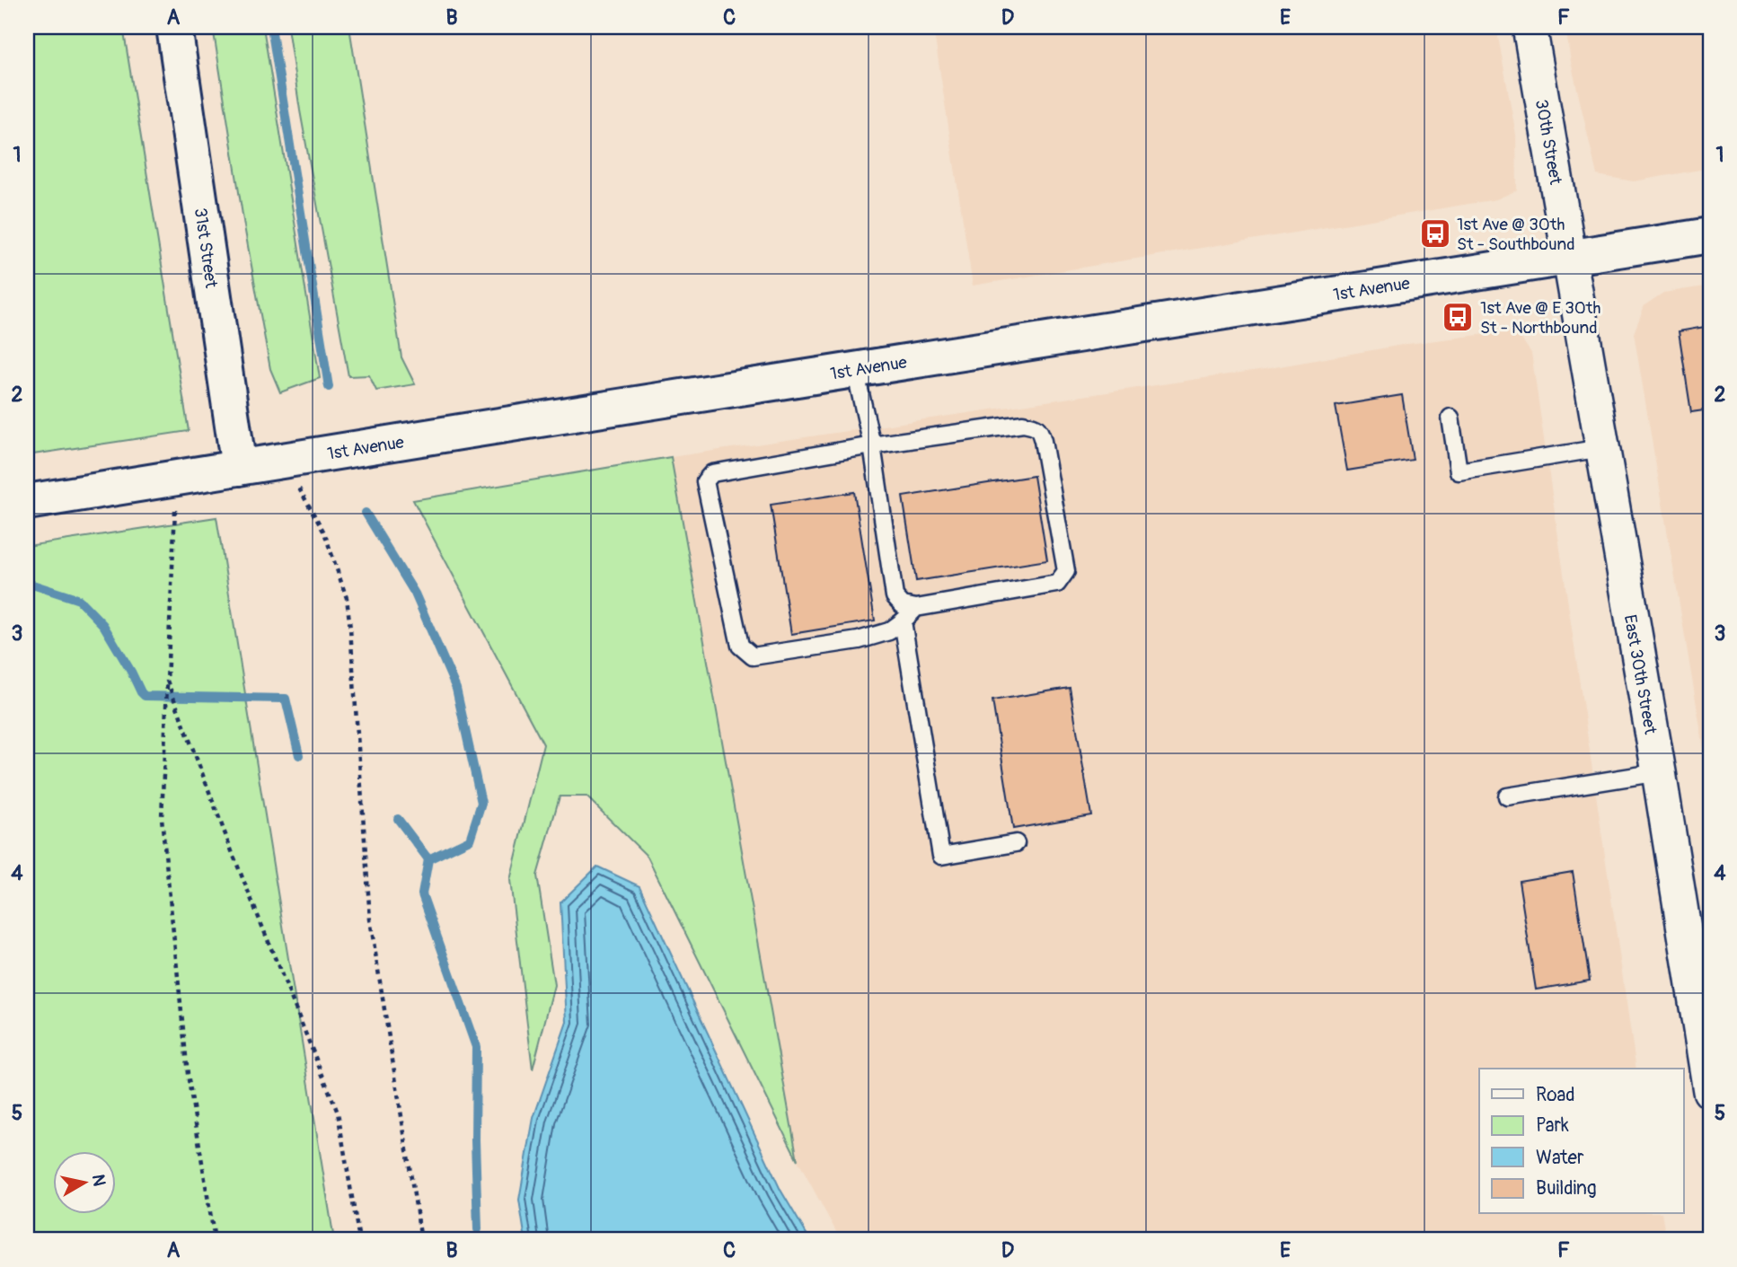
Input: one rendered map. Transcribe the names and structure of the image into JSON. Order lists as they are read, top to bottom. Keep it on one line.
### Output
{"streets":{"main road":["31st Street","1st Avenue"],"street":["30th Street","East 30th Street"]},"crossings":[["30th Street","1st Avenue"],["30th Street","East 30th Street"],["31st Street","1st Avenue"],["1st Avenue","East 30th Street"]],"places":{"bus stop":["1st Ave @ 30th St - Southbound","1st Ave @ E 30th St - Northbound"]},"legend":["Road","Park","Water","Building"],"north":"right","grid":{"columns":["A","B","C","D","E","F"],"rows":["1","2","3","4","5"]}}
